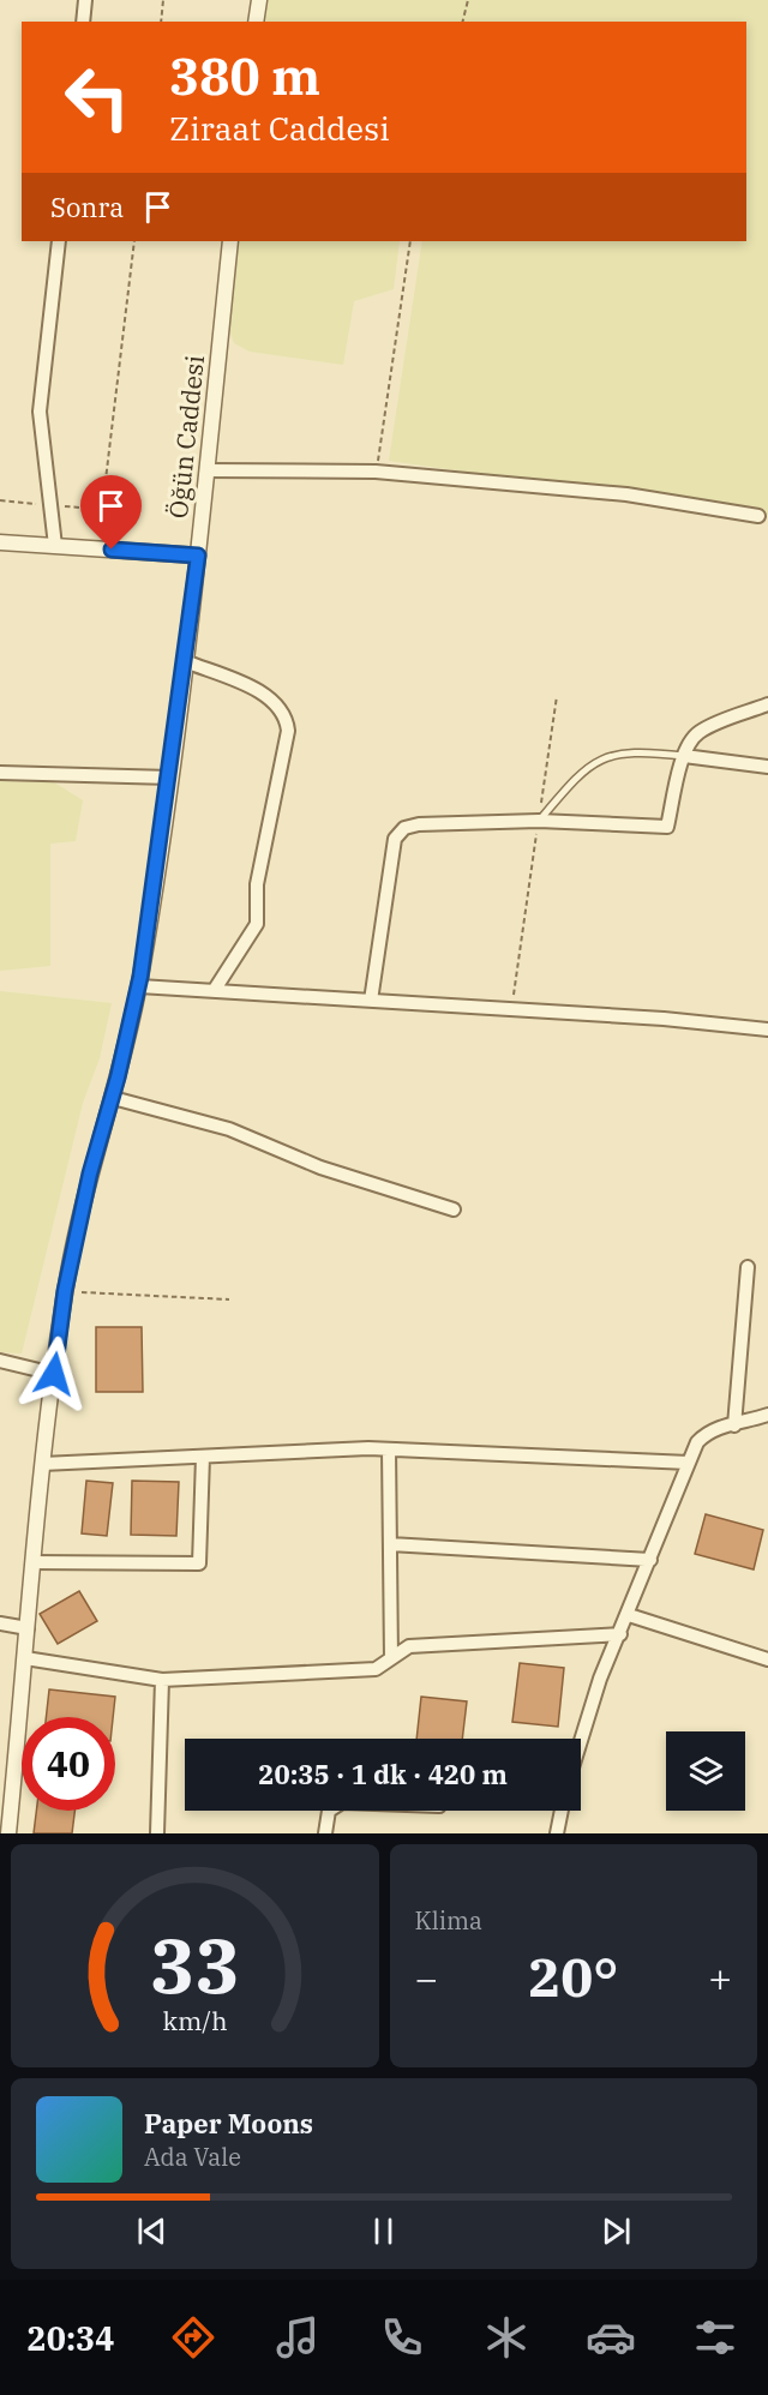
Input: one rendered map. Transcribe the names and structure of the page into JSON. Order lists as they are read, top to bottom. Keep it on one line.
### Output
{"streets":{"street":["Öğün Caddesi"]},"page":{"turn":["380 m","Ziraat Caddesi"],"then":"Sonra","limit":"40","trip":"20:35 · 1 dk · 420 m","tile":"Klima","heat":["−","20°","+"],"song":["Paper Moons","Ada Vale"],"tabs":"20:34","gauge":["33","km/h"]}}
